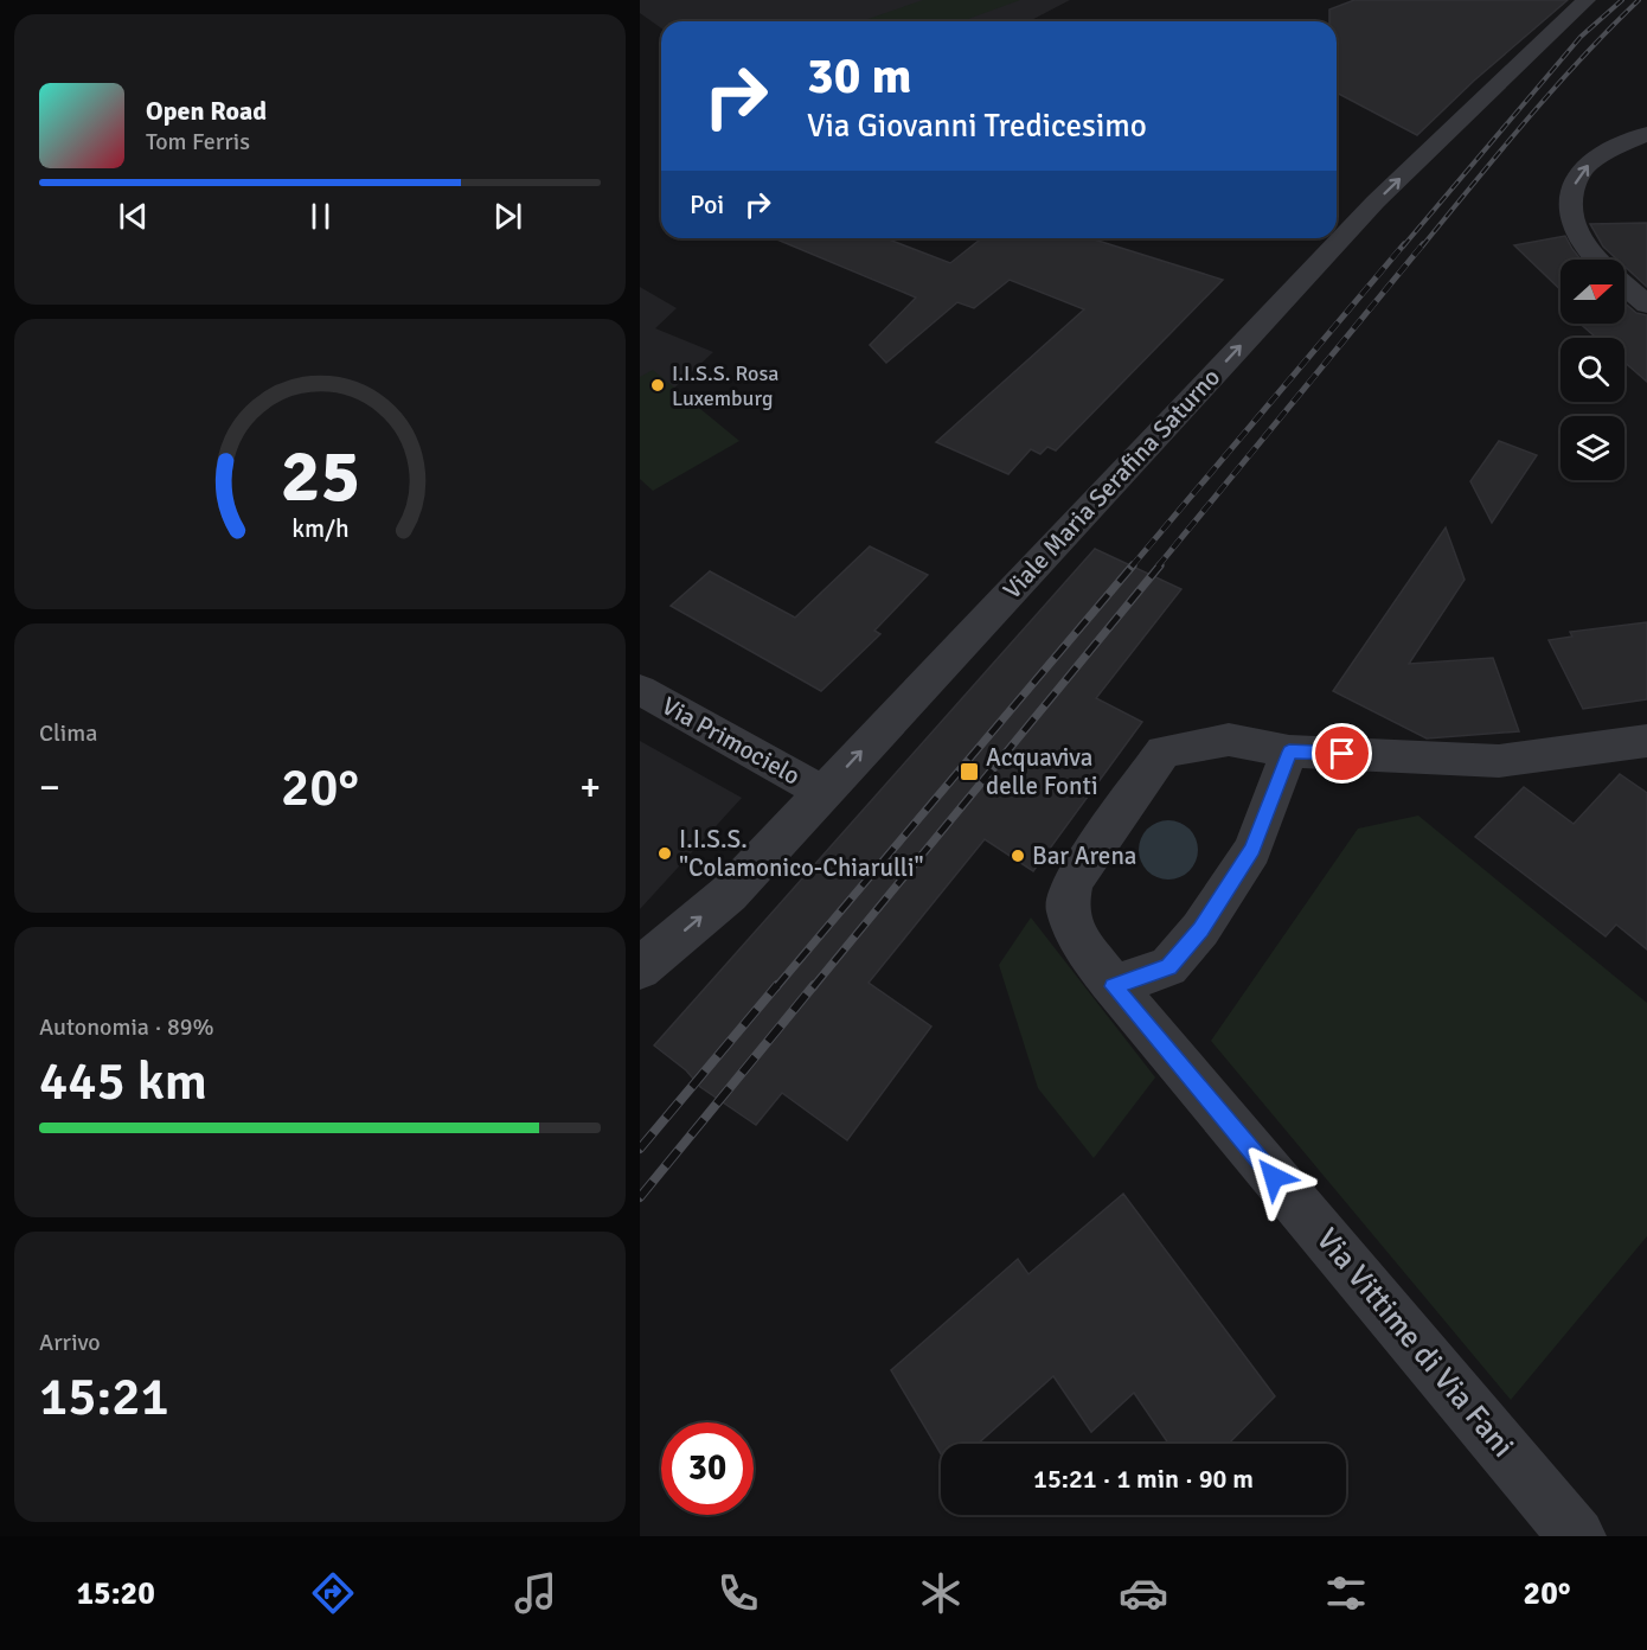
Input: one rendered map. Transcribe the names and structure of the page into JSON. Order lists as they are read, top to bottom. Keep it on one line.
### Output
{"streets":{"street":["Viale Maria Serafina Saturno","Via Primocielo","Via Vittime di Via Fani"]},"crossings":[["Viale Maria Serafina Saturno","Via Primocielo"]],"one_way":["Viale Maria Serafina Saturno"],"places":{"other":["I.I.S.S. Rosa Luxemburg","I.I.S.S. \"Colamonico-Chiarulli\"","Bar Arena"],"transit":["Acquaviva delle Fonti"]},"north":"right","page":{"turn":["30 m","Via Giovanni Tredicesimo"],"song":["Open Road","Tom Ferris"],"then":"Poi","tile":["Clima",["Autonomia · 89%","445 km"],["Arrivo","15:21"]],"heat":["−","20°","+"],"limit":"30","trip":"15:21 · 1 min · 90 m","tabs":["15:20","20°"],"gauge":["25","km/h"]}}
